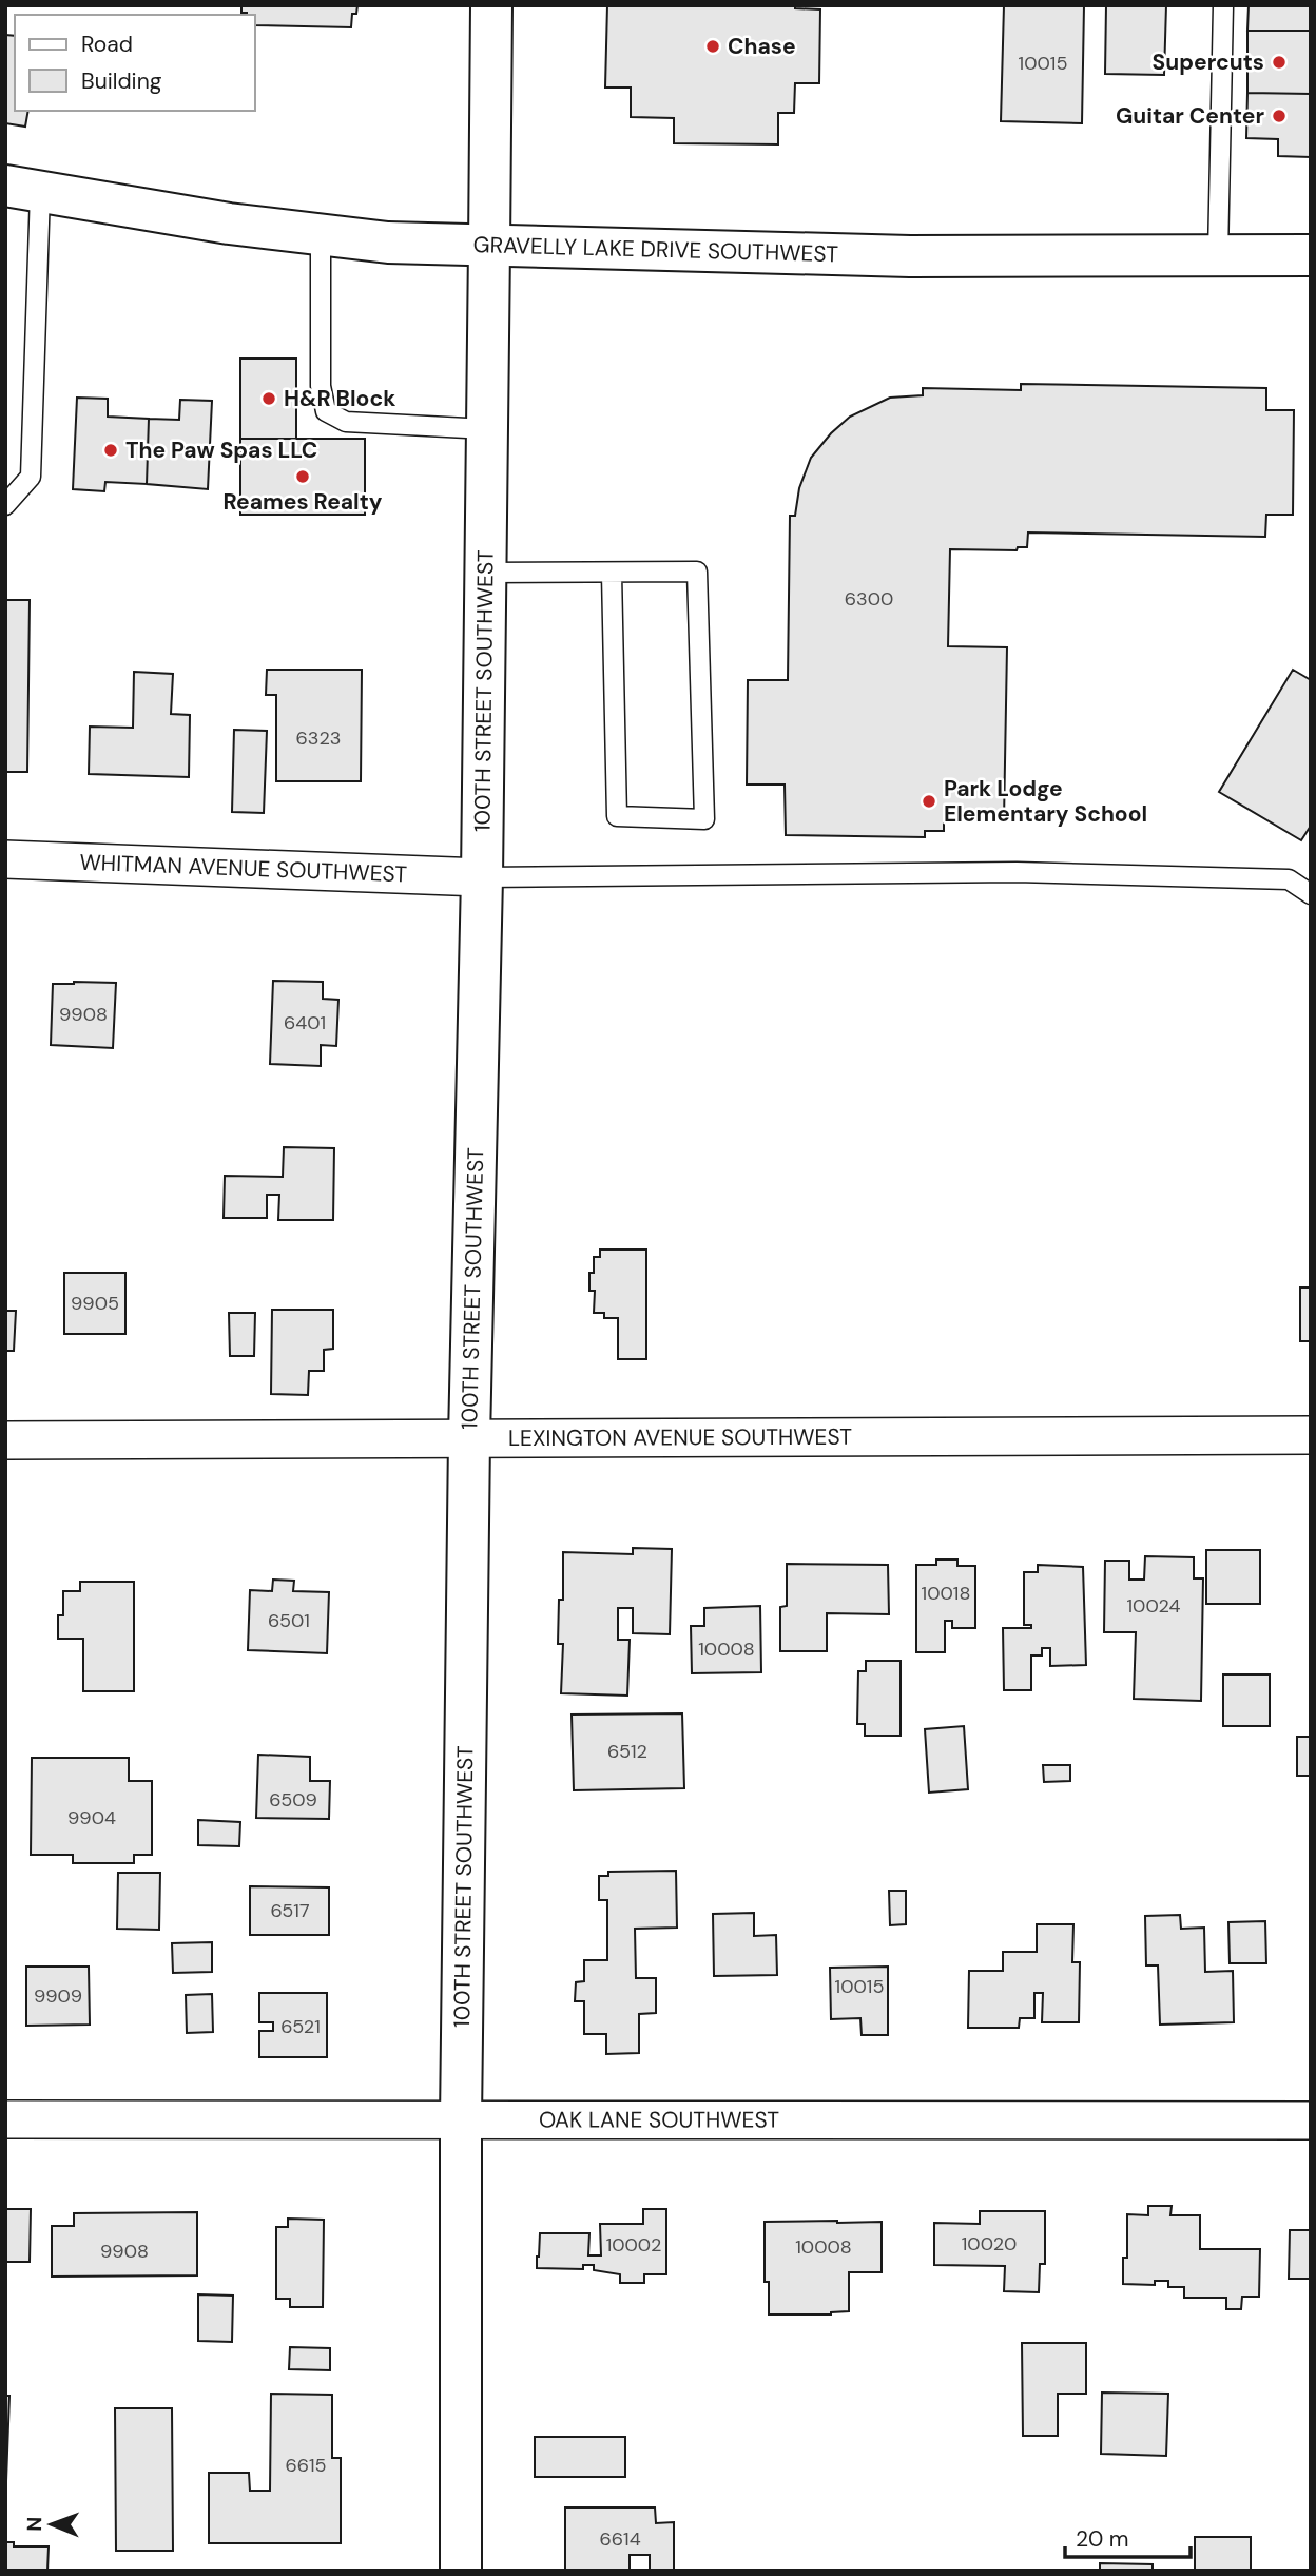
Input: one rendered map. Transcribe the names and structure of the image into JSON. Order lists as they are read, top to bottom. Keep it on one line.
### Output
{"streets":{"street":["GRAVELLY LAKE DRIVE SOUTHWEST","100TH STREET SOUTHWEST","WHITMAN AVENUE SOUTHWEST","LEXINGTON AVENUE SOUTHWEST","OAK LANE SOUTHWEST"]},"crossings":[["GRAVELLY LAKE DRIVE SOUTHWEST","100TH STREET SOUTHWEST"],["100TH STREET SOUTHWEST","WHITMAN AVENUE SOUTHWEST"],["100TH STREET SOUTHWEST","LEXINGTON AVENUE SOUTHWEST"],["100TH STREET SOUTHWEST","OAK LANE SOUTHWEST"]],"places":["Chase","Supercuts","Guitar Center","H&R Block","The Paw Spas LLC","Reames Realty","Park Lodge Elementary School"],"house_numbers":["10015","6300","6323","9908","6401","9905","10018","10024","6501","10008","6512","6509","9904","6517","10015","9909","6521","10020","10002","10008","9908","6615","6614"],"legend":["Road","Building"],"scale_bar":"20 m","north":"left"}
